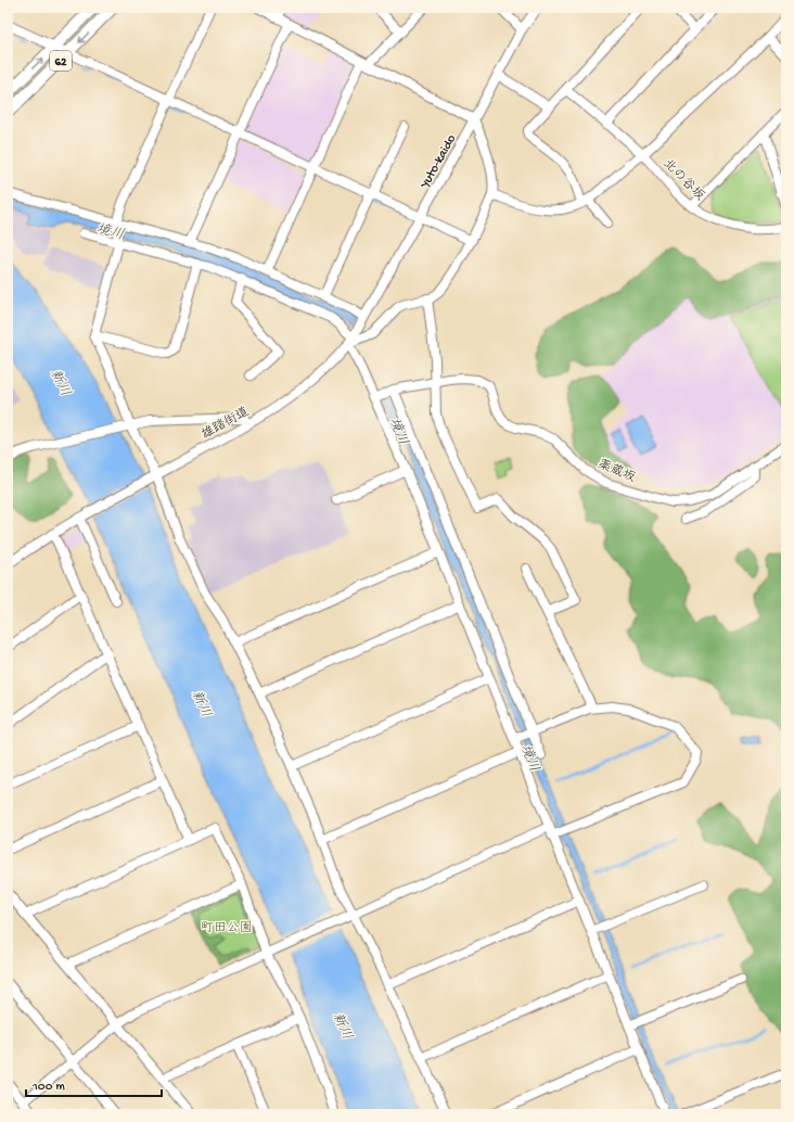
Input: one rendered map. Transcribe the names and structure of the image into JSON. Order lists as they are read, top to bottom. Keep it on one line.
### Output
{"streets":{"main road":["62"],"street":["Yuto-kaido","北の谷坂","雄踏街道","薬蔵坂"]},"crossings":[["Yuto-kaido","雄踏街道"]],"water":["境川","新川"],"parks":["町田公園"],"scale_bar":"100 m"}
